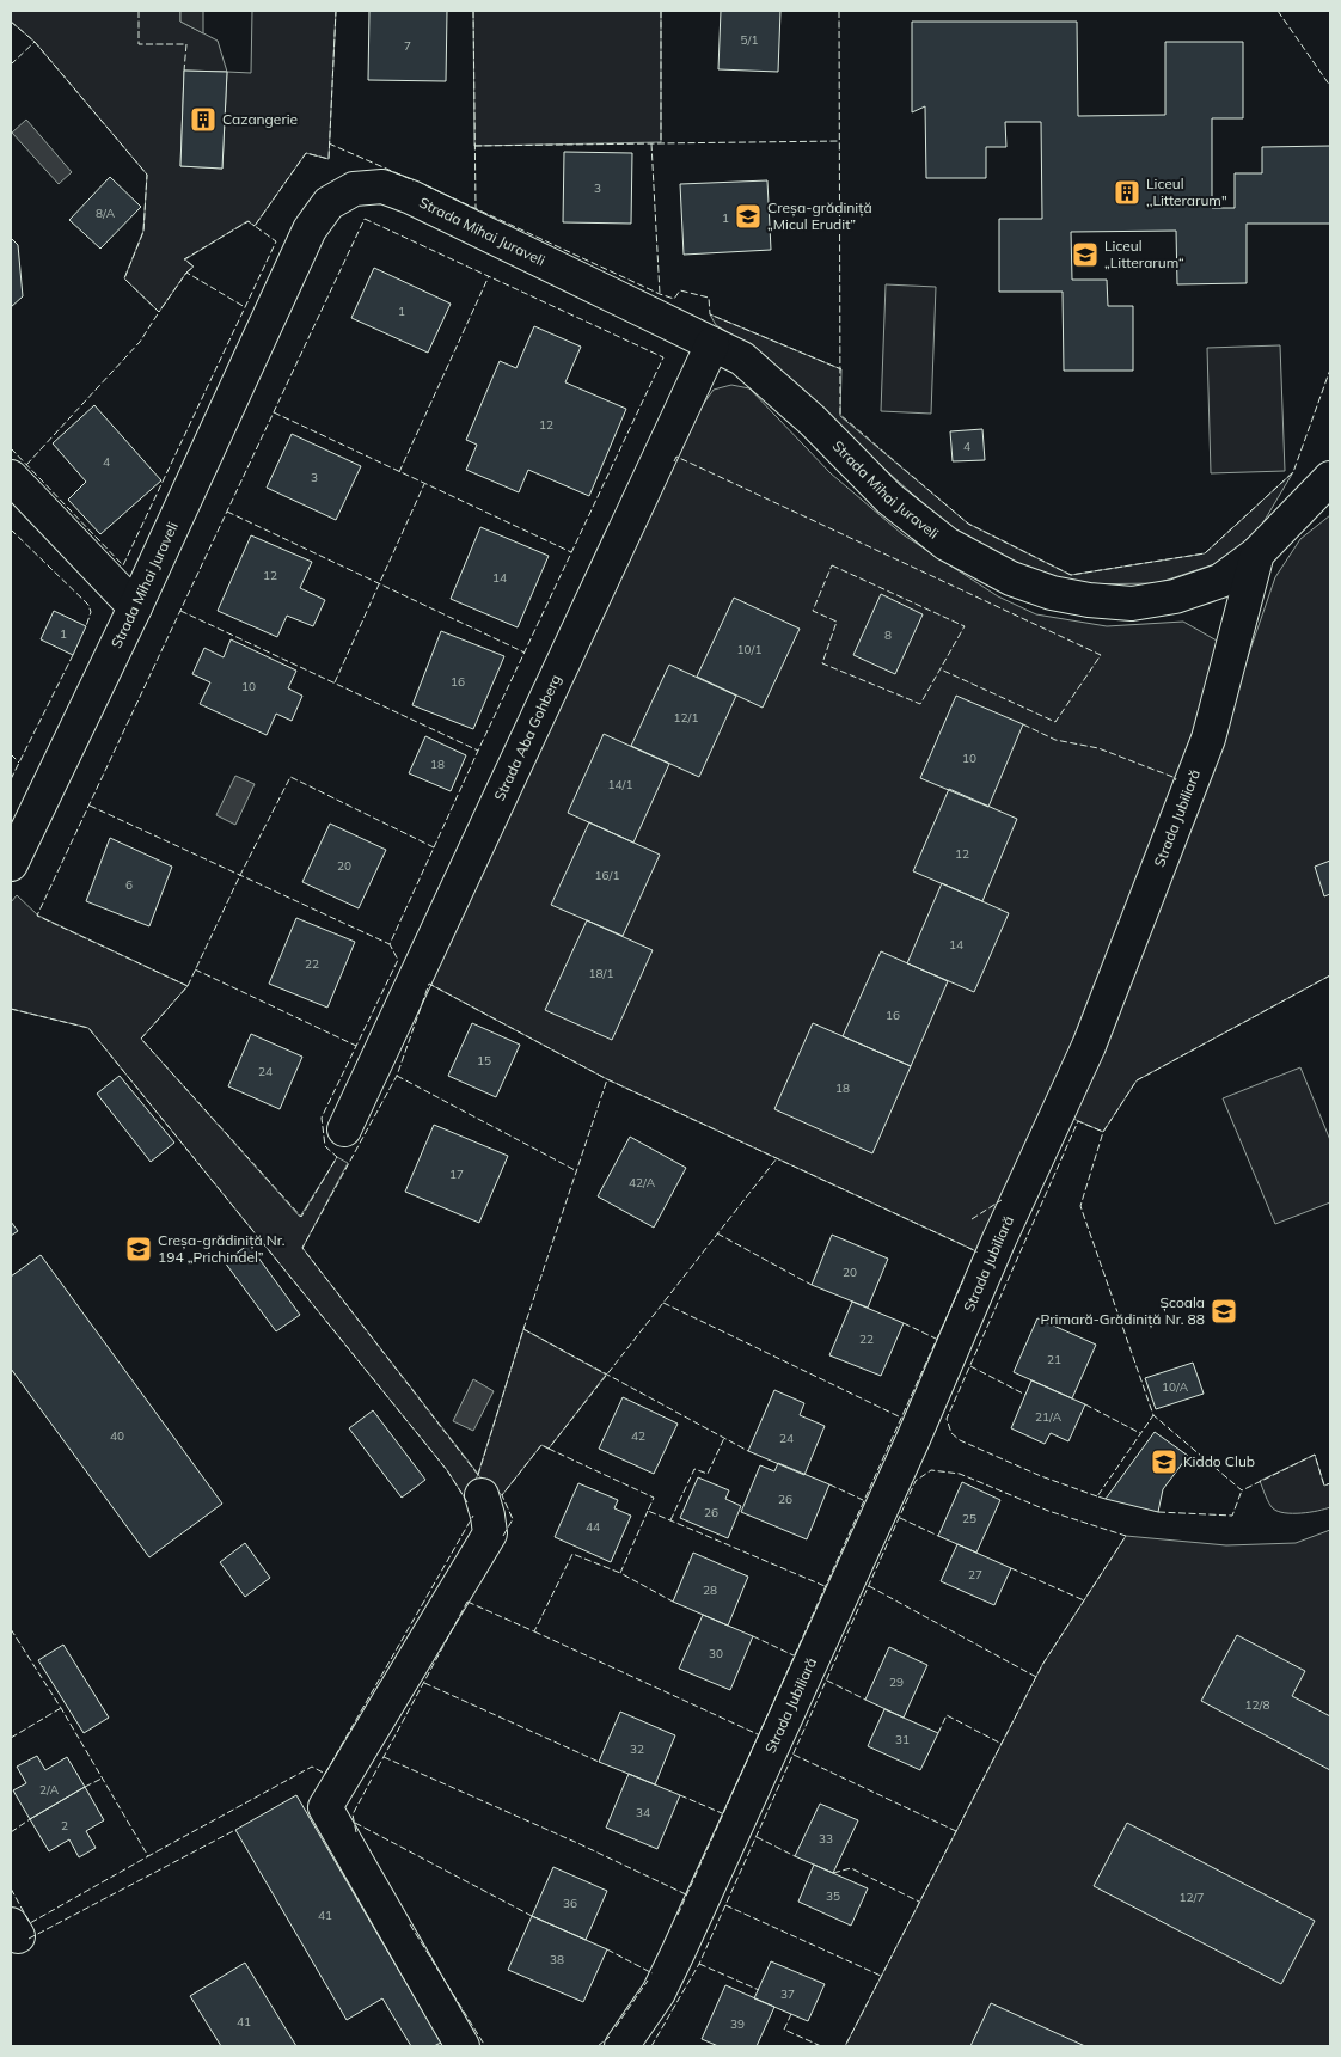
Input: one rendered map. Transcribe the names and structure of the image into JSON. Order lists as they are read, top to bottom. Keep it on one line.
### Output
{"streets":{"street":["Strada Mihai Juraveli","Strada Aba Gohberg","Strada Jubiliară"]},"crossings":[["Strada Mihai Juraveli","Strada Aba Gohberg"],["Strada Mihai Juraveli","Strada Jubiliară"]],"places":{"building":["Cazangerie","Liceul ,,Litterarum\""],"school or university":["Creșa-grădiniță „Micul Erudit”","Liceul „Litterarum“","Creșa-grădiniță Nr. 194 „Prichindel”","Școala Primară-Grădiniță Nr. 88","Kiddo Club"]},"house_numbers":["5/1","7","3","8/A","1","1","12","4","4","3","12","14","1","8","10/1","16","10","12/1","10","18","14/1","12","20","16/1","6","14","22","18/1","16","15","24","18","17","42/A","20","22","21","10/A","21/A","40","42","24","26","26","25","44","27","28","30","29","12/8","31","32","2/A","34","2","33","35","12/7","36","41","38","37","41","39"]}
